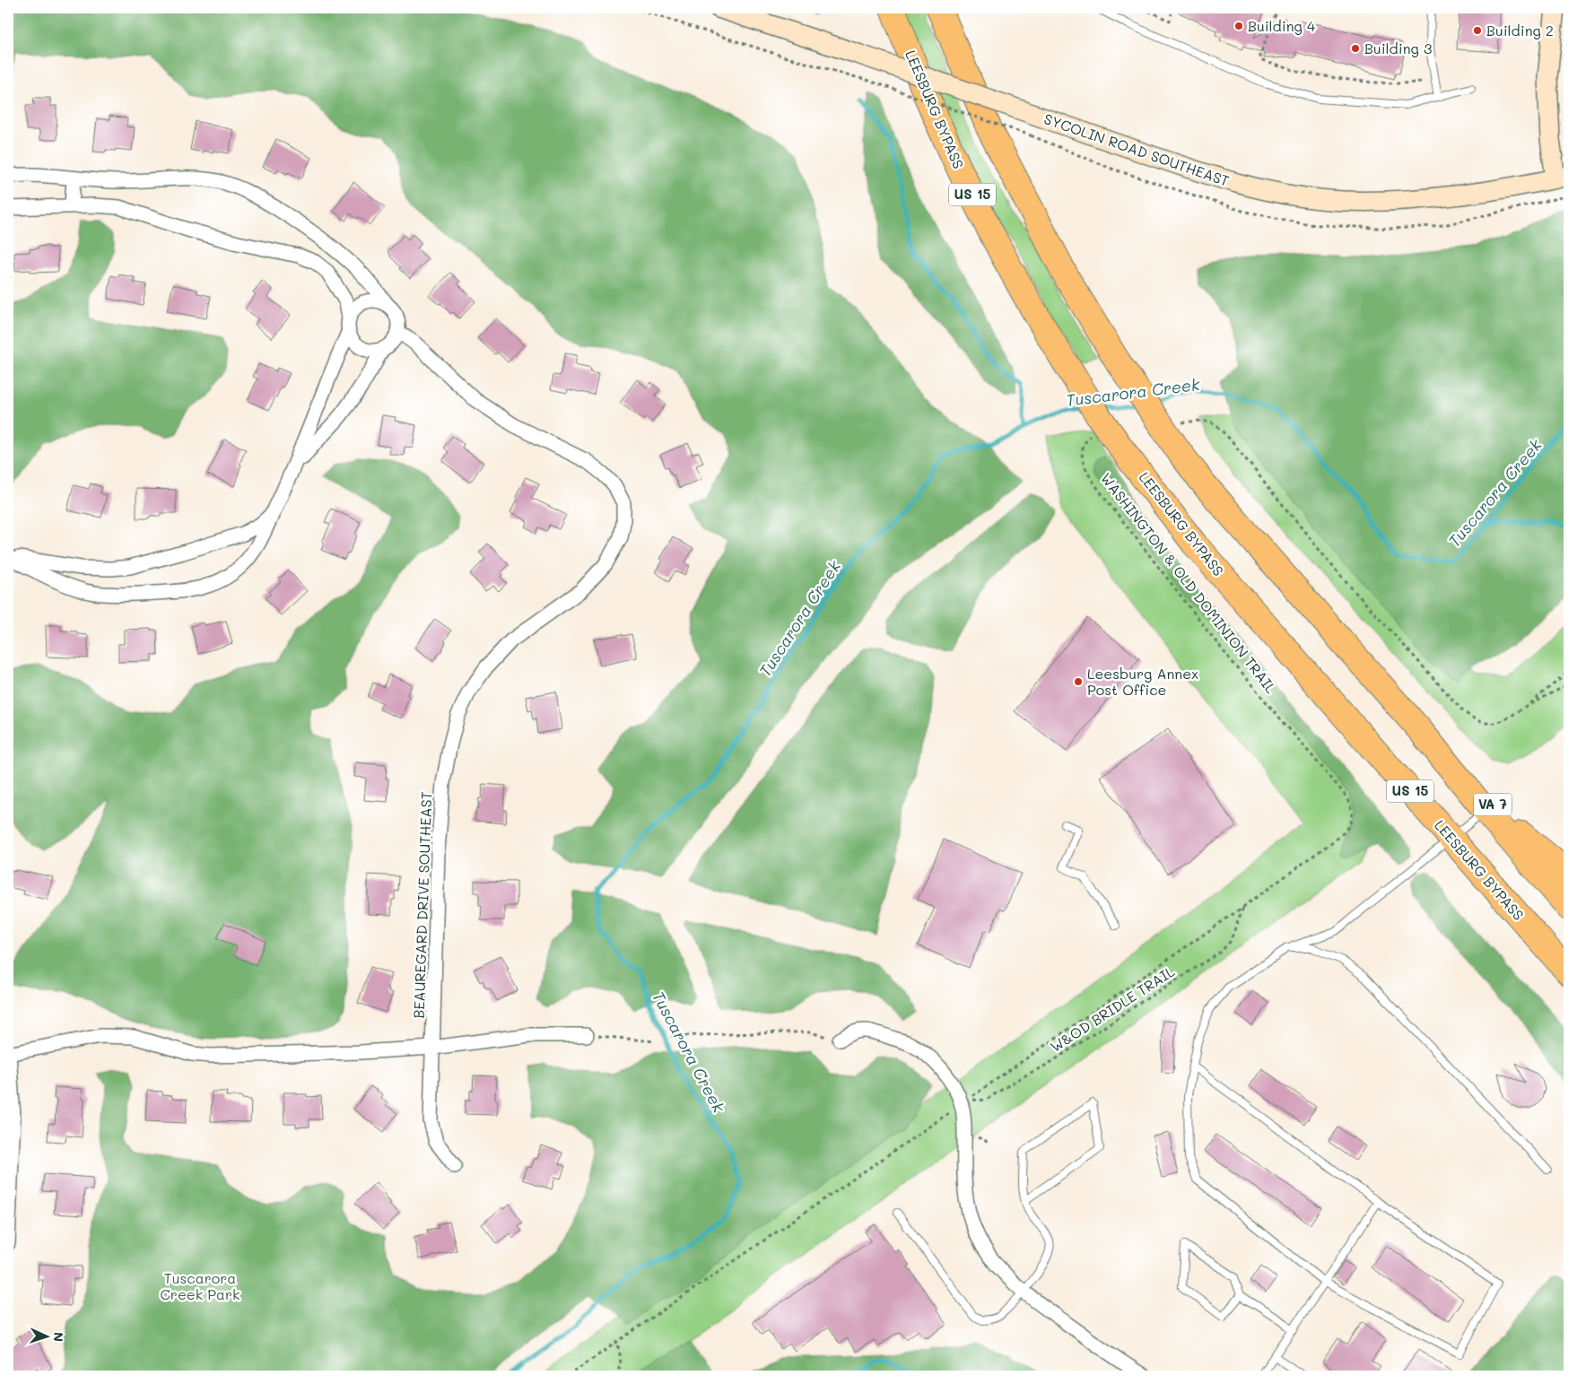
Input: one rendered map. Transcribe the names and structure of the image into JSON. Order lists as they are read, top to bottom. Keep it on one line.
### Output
{"streets":{"highway":["LEESBURG BYPASS","US 15","VA 7"],"main road":["SYCOLIN ROAD SOUTHEAST"],"street":["BEAUREGARD DRIVE SOUTHEAST"],"path":["WASHINGTON & OLD DOMINION TRAIL","W&OD BRIDLE TRAIL"]},"crossings":[["US 15","VA 7"],["WASHINGTON & OLD DOMINION TRAIL","W&OD BRIDLE TRAIL"]],"water":["Tuscarora Creek"],"parks":["Tuscarora Creek Park"],"places":["Building 4","Building 2","Building 3","Leesburg Annex Post Office"],"north":"right"}
